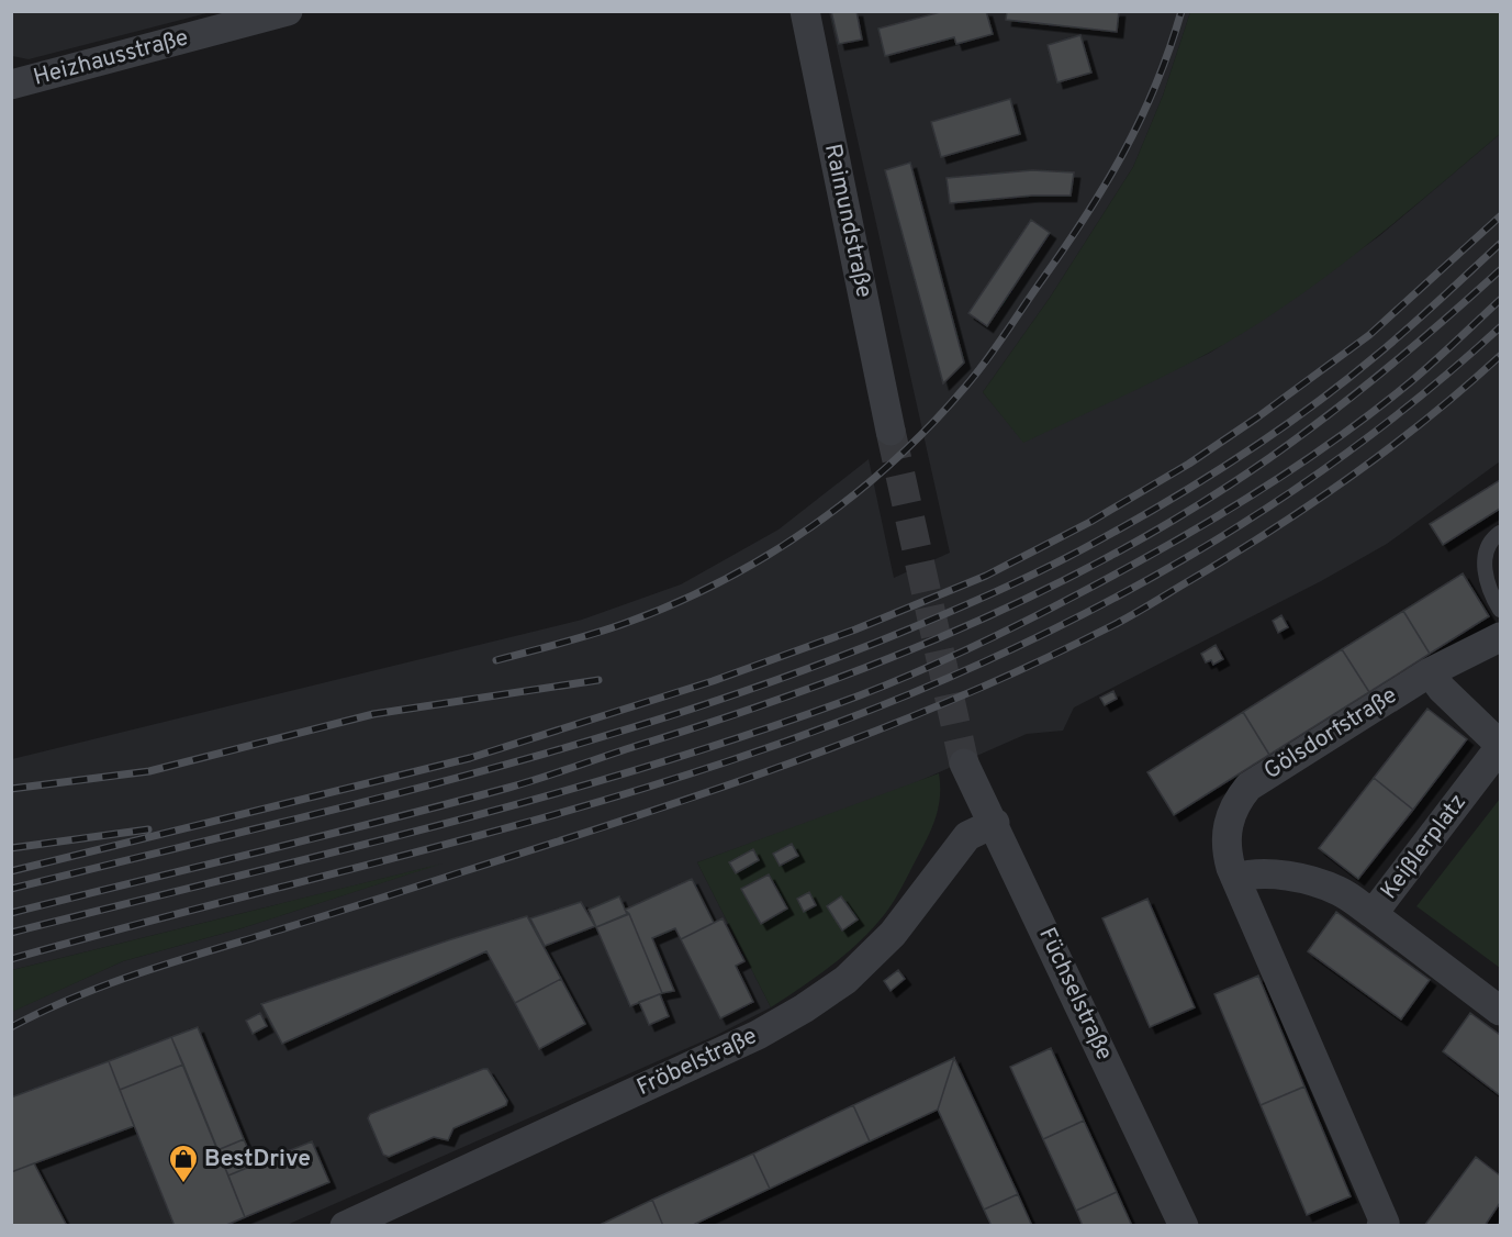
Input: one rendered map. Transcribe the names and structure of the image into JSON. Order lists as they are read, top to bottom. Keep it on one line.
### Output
{"streets":{"street":["Heizhausstraße","Raimundstraße","Gölsdorfstraße","Keißlerplatz","Füchselstraße","Fröbelstraße"]},"crossings":[["Gölsdorfstraße","Keißlerplatz"],["Füchselstraße","Fröbelstraße"]],"places":{"shop":["BestDrive"]}}
